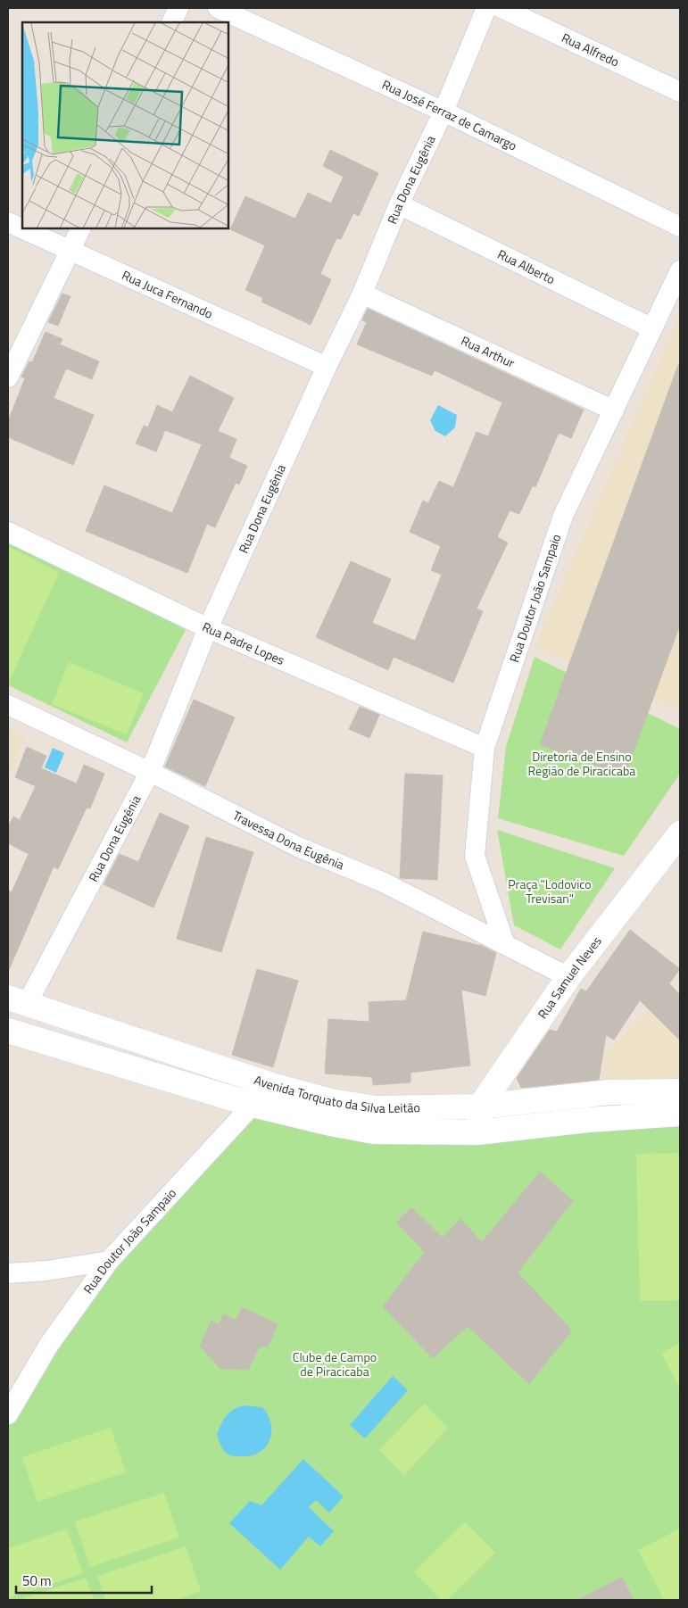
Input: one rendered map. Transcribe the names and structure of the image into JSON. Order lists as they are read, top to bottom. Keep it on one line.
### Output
{"streets":{"main road":["Rua Samuel Neves","Avenida Torquato da Silva Leitão"],"street":["Rua Alfredo","Rua José Ferraz de Camargo","Rua Dona Eugênia","Rua Alberto","Rua Juca Fernando","Rua Arthur","Rua Doutor João Sampaio","Rua Padre Lopes","Travessa Dona Eugênia"]},"crossings":[["Rua José Ferraz de Camargo","Rua Dona Eugênia"],["Rua Dona Eugênia","Rua Alberto"],["Rua Dona Eugênia","Rua Juca Fernando"],["Rua Dona Eugênia","Rua Arthur"],["Rua Dona Eugênia","Rua Padre Lopes"],["Rua Dona Eugênia","Travessa Dona Eugênia"],["Rua Dona Eugênia","Avenida Torquato da Silva Leitão"],["Rua Alberto","Rua Doutor João Sampaio"],["Rua Arthur","Rua Doutor João Sampaio"],["Rua Doutor João Sampaio","Rua Padre Lopes"],["Rua Doutor João Sampaio","Travessa Dona Eugênia"],["Rua Doutor João Sampaio","Avenida Torquato da Silva Leitão"],["Travessa Dona Eugênia","Rua Samuel Neves"],["Rua Samuel Neves","Avenida Torquato da Silva Leitão"]],"parks":["Diretoria de Ensino Região de Piracicaba","Praça \"Lodovico Trevisan\"","Clube de Campo de Piracicaba"],"scale_bar":"50 m"}
